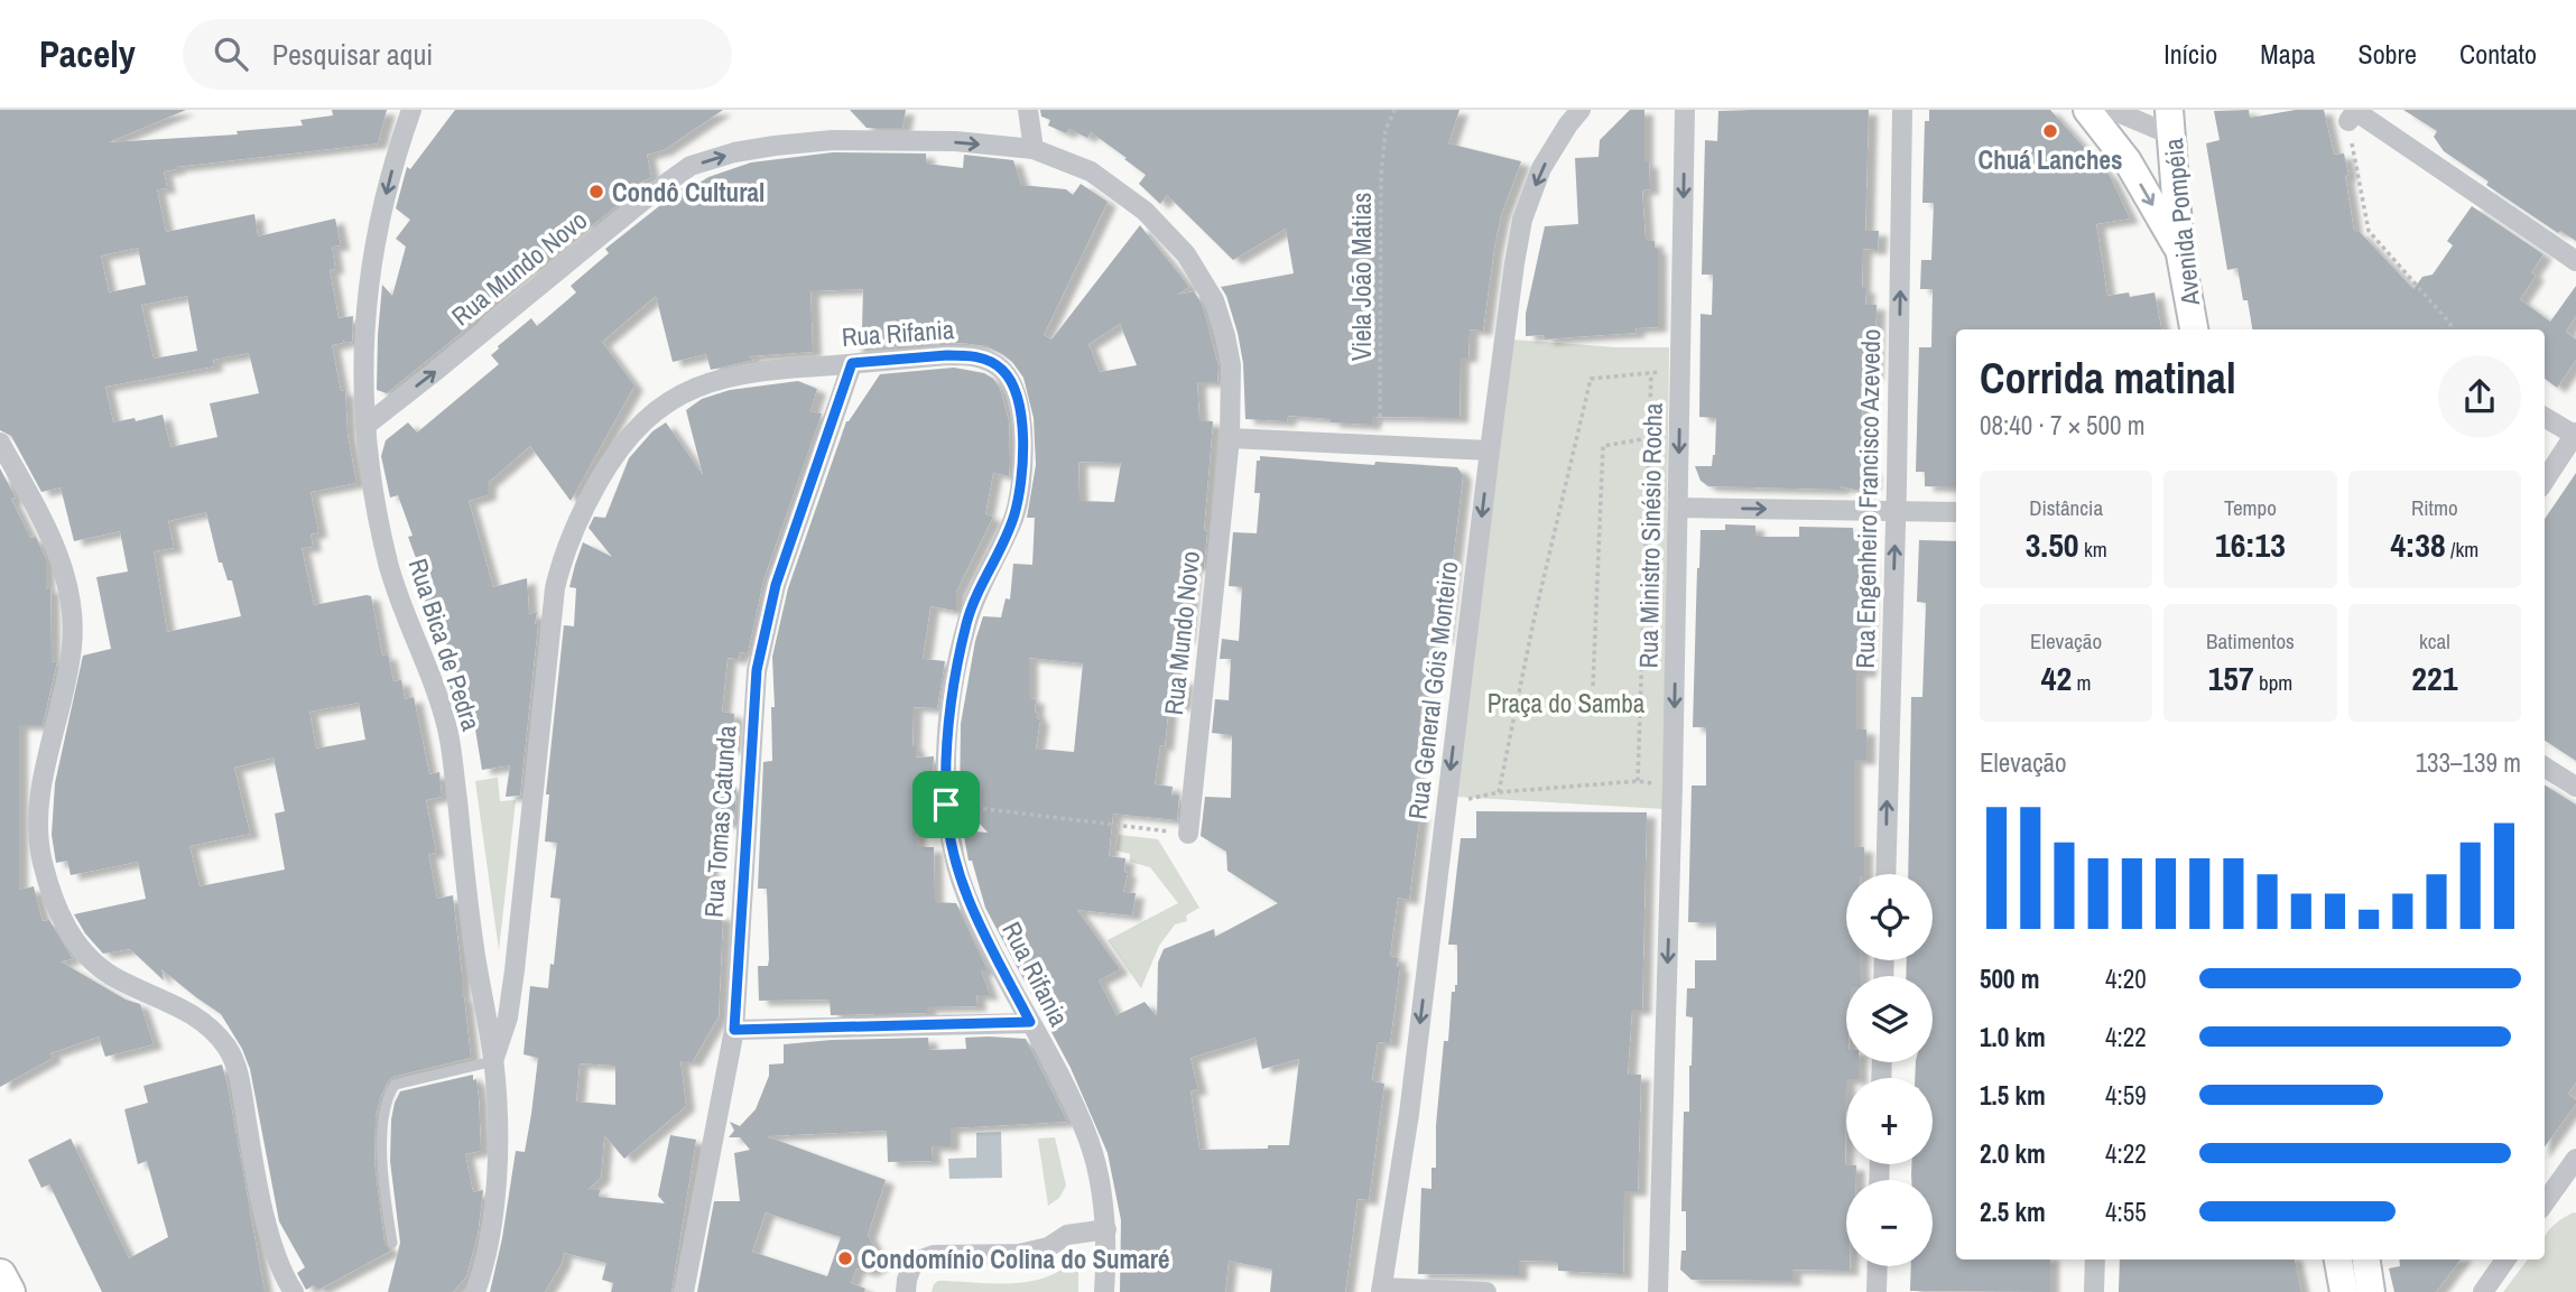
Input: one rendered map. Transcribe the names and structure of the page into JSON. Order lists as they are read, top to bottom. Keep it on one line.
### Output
{"streets":{"main road":["Avenida Pompéia"],"street":["Rua Mundo Novo","Rua Rifania","Rua Engenheiro Francisco Azevedo","Rua Ministro Sinésio Rocha","Rua Bica de Pedra","Rua General Góis Monteiro","Rua Tomas Catunda"],"path":["Viela João Matias"]},"crossings":[["Rua Mundo Novo","Rua Bica de Pedra"],["Rua Rifania","Rua Bica de Pedra"],["Rua Rifania","Rua Tomas Catunda"]],"one_way":["Rua Mundo Novo","Rua Engenheiro Francisco Azevedo","Rua Ministro Sinésio Rocha","Rua General Góis Monteiro"],"parks":["Praça do Samba"],"places":["Chuá Lanches","Condô Cultural","Condomínio Colina do Sumaré"],"page":{"header":"Pacely","search":"Pesquisar aqui","nav":["Início","Mapa","Sobre","Contato"],"heading":["Corrida matinal","08:40 · 7 × 500 m"],"stats":[["Distância","3.50 km"],["Tempo","16:13"],["Ritmo","4:38 /km"],["Elevação","42 m"],["Batimentos","157 bpm"],["kcal","221"]],"chart":["Elevação","133–139 m"],"map_buttons":["+","−"],"list":[{"name":"500 m","note":"4:20"},{"name":"1.0 km","note":"4:22"},{"name":"1.5 km","note":"4:59"},{"name":"2.0 km","note":"4:22"},{"name":"2.5 km","note":"4:55"}]}}
